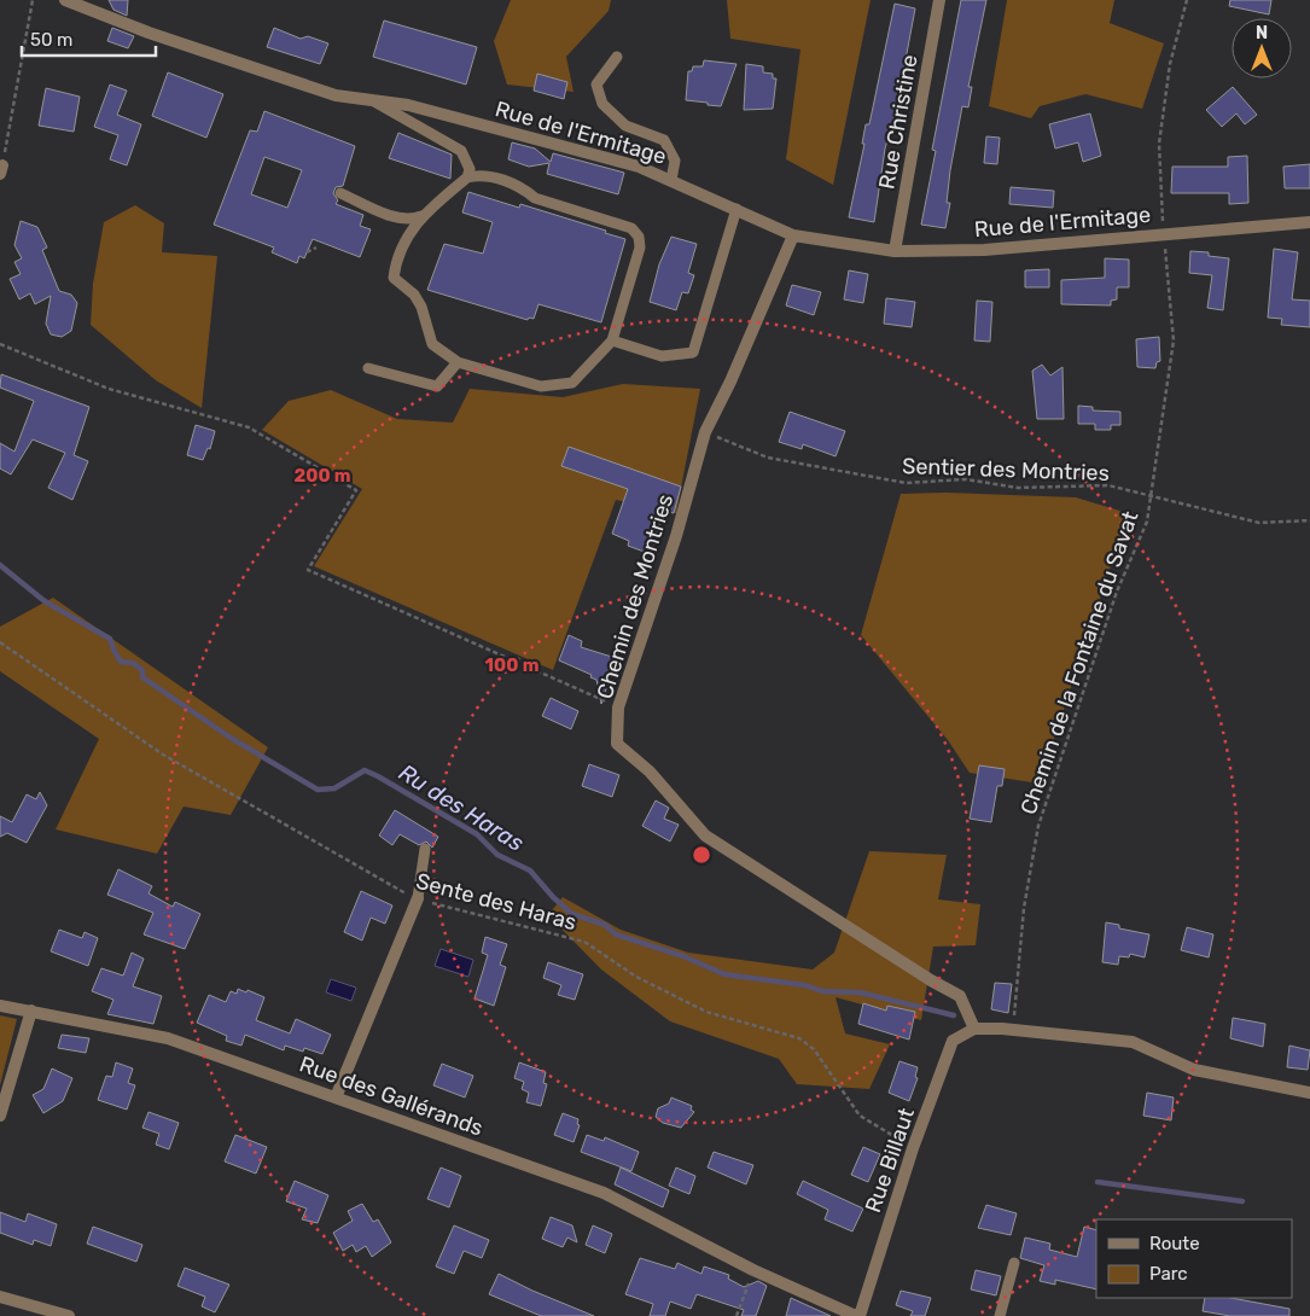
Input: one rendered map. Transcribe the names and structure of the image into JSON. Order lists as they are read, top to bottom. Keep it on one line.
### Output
{"streets":{"street":["Rue Christine","Rue de l'Ermitage","Chemin des Montries","Rue des Gallérands","Rue Billaut"],"path":["Sentier des Montries","Chemin de la Fontaine du Savat","Sente des Haras"]},"crossings":[["Rue Christine","Rue de l'Ermitage"],["Rue de l'Ermitage","Chemin des Montries"],["Rue de l'Ermitage","Chemin de la Fontaine du Savat"],["Sentier des Montries","Chemin des Montries"],["Sentier des Montries","Chemin de la Fontaine du Savat"],["Chemin des Montries","Rue Billaut"],["Sente des Haras","Rue Billaut"],["Rue des Gallérands","Rue Billaut"]],"water":["Ru des Haras"],"legend":["Route","Parc"],"scale_bar":"50 m","north":"top","rings":["200 m","100 m"]}
